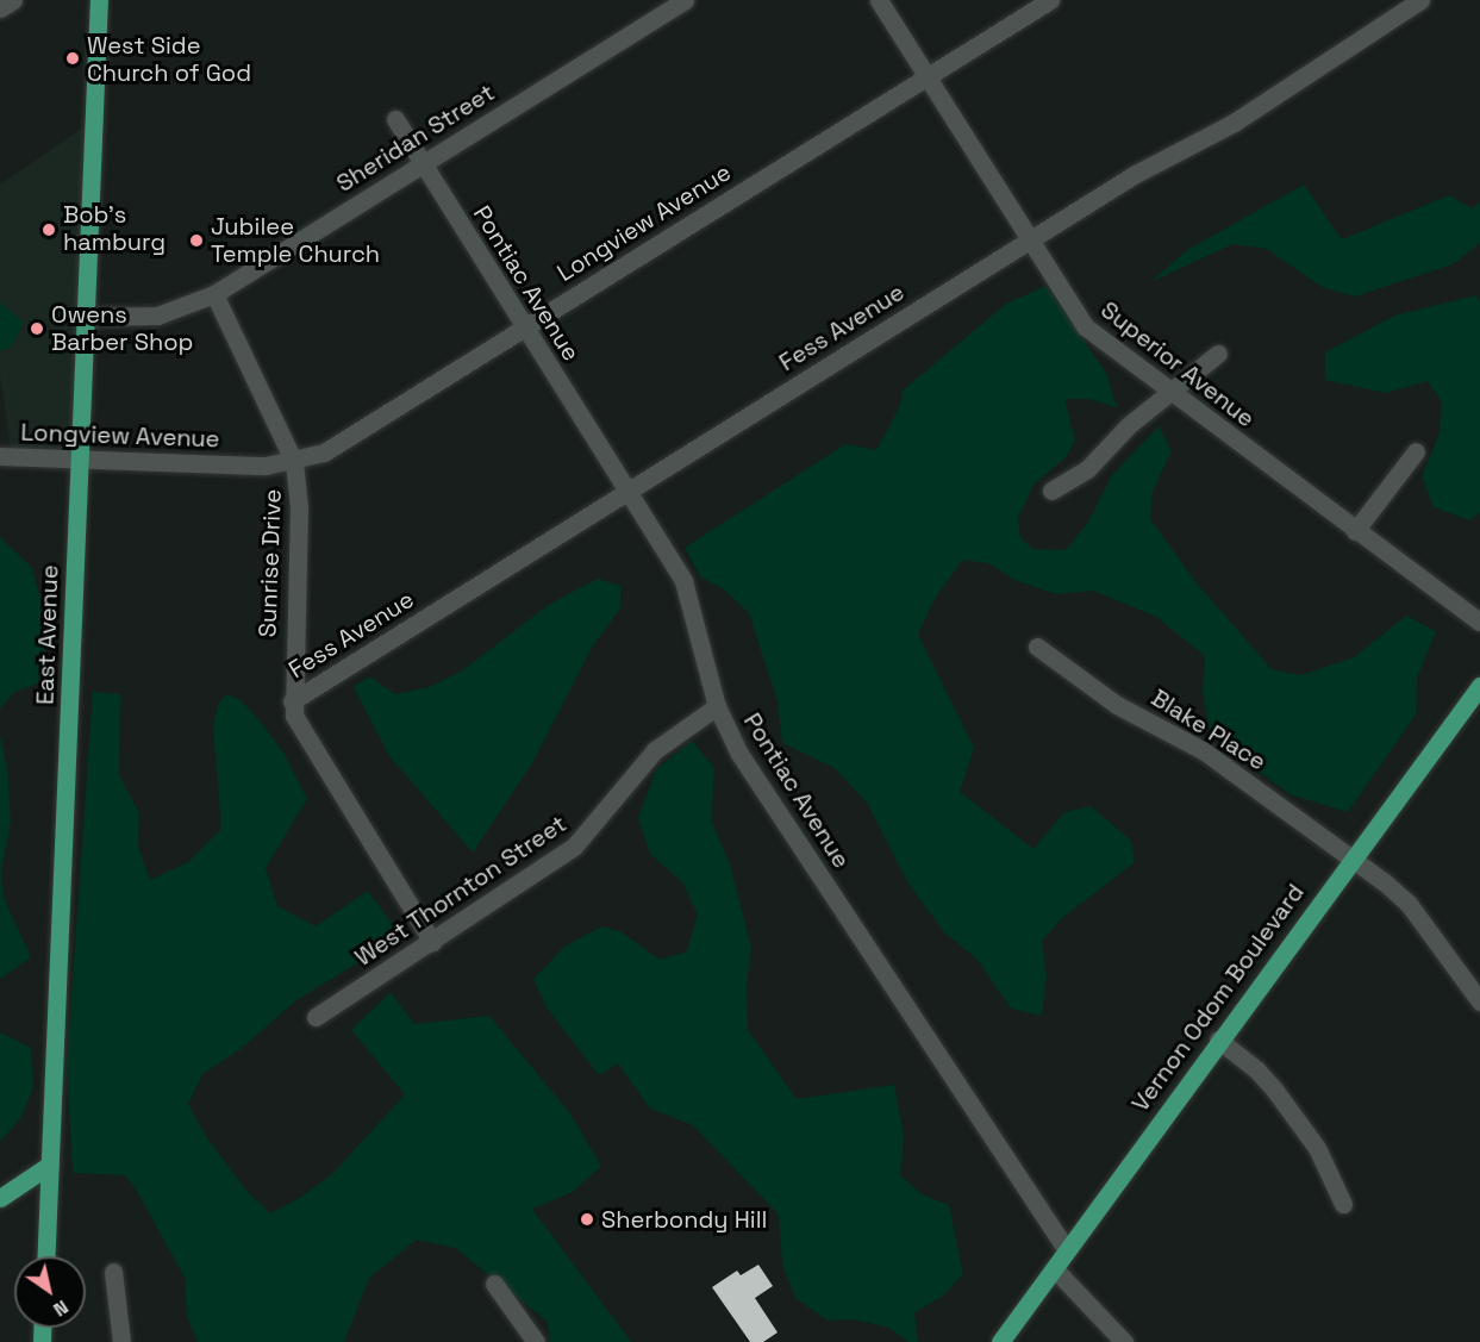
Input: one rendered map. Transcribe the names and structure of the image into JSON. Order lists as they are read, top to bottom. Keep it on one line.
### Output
{"streets":{"main road":["East Avenue","Vernon Odom Boulevard"],"street":["Sheridan Street","Longview Avenue","Pontiac Avenue","Fess Avenue","Superior Avenue","Sunrise Drive","Blake Place","West Thornton Street"]},"crossings":[["Sheridan Street","Pontiac Avenue"],["Sheridan Street","Sunrise Drive"],["Sheridan Street","East Avenue"],["Longview Avenue","Pontiac Avenue"],["Longview Avenue","Superior Avenue"],["Longview Avenue","Sunrise Drive"],["Longview Avenue","East Avenue"],["Pontiac Avenue","Fess Avenue"],["Pontiac Avenue","West Thornton Street"],["Pontiac Avenue","Vernon Odom Boulevard"],["Fess Avenue","Superior Avenue"],["Fess Avenue","Sunrise Drive"],["Sunrise Drive","West Thornton Street"],["Blake Place","Vernon Odom Boulevard"]],"places":["West Side Church of God","Bob's hamburg","Jubilee Temple Church","Owens Barber Shop","Sherbondy Hill"],"north":"bottom right"}
